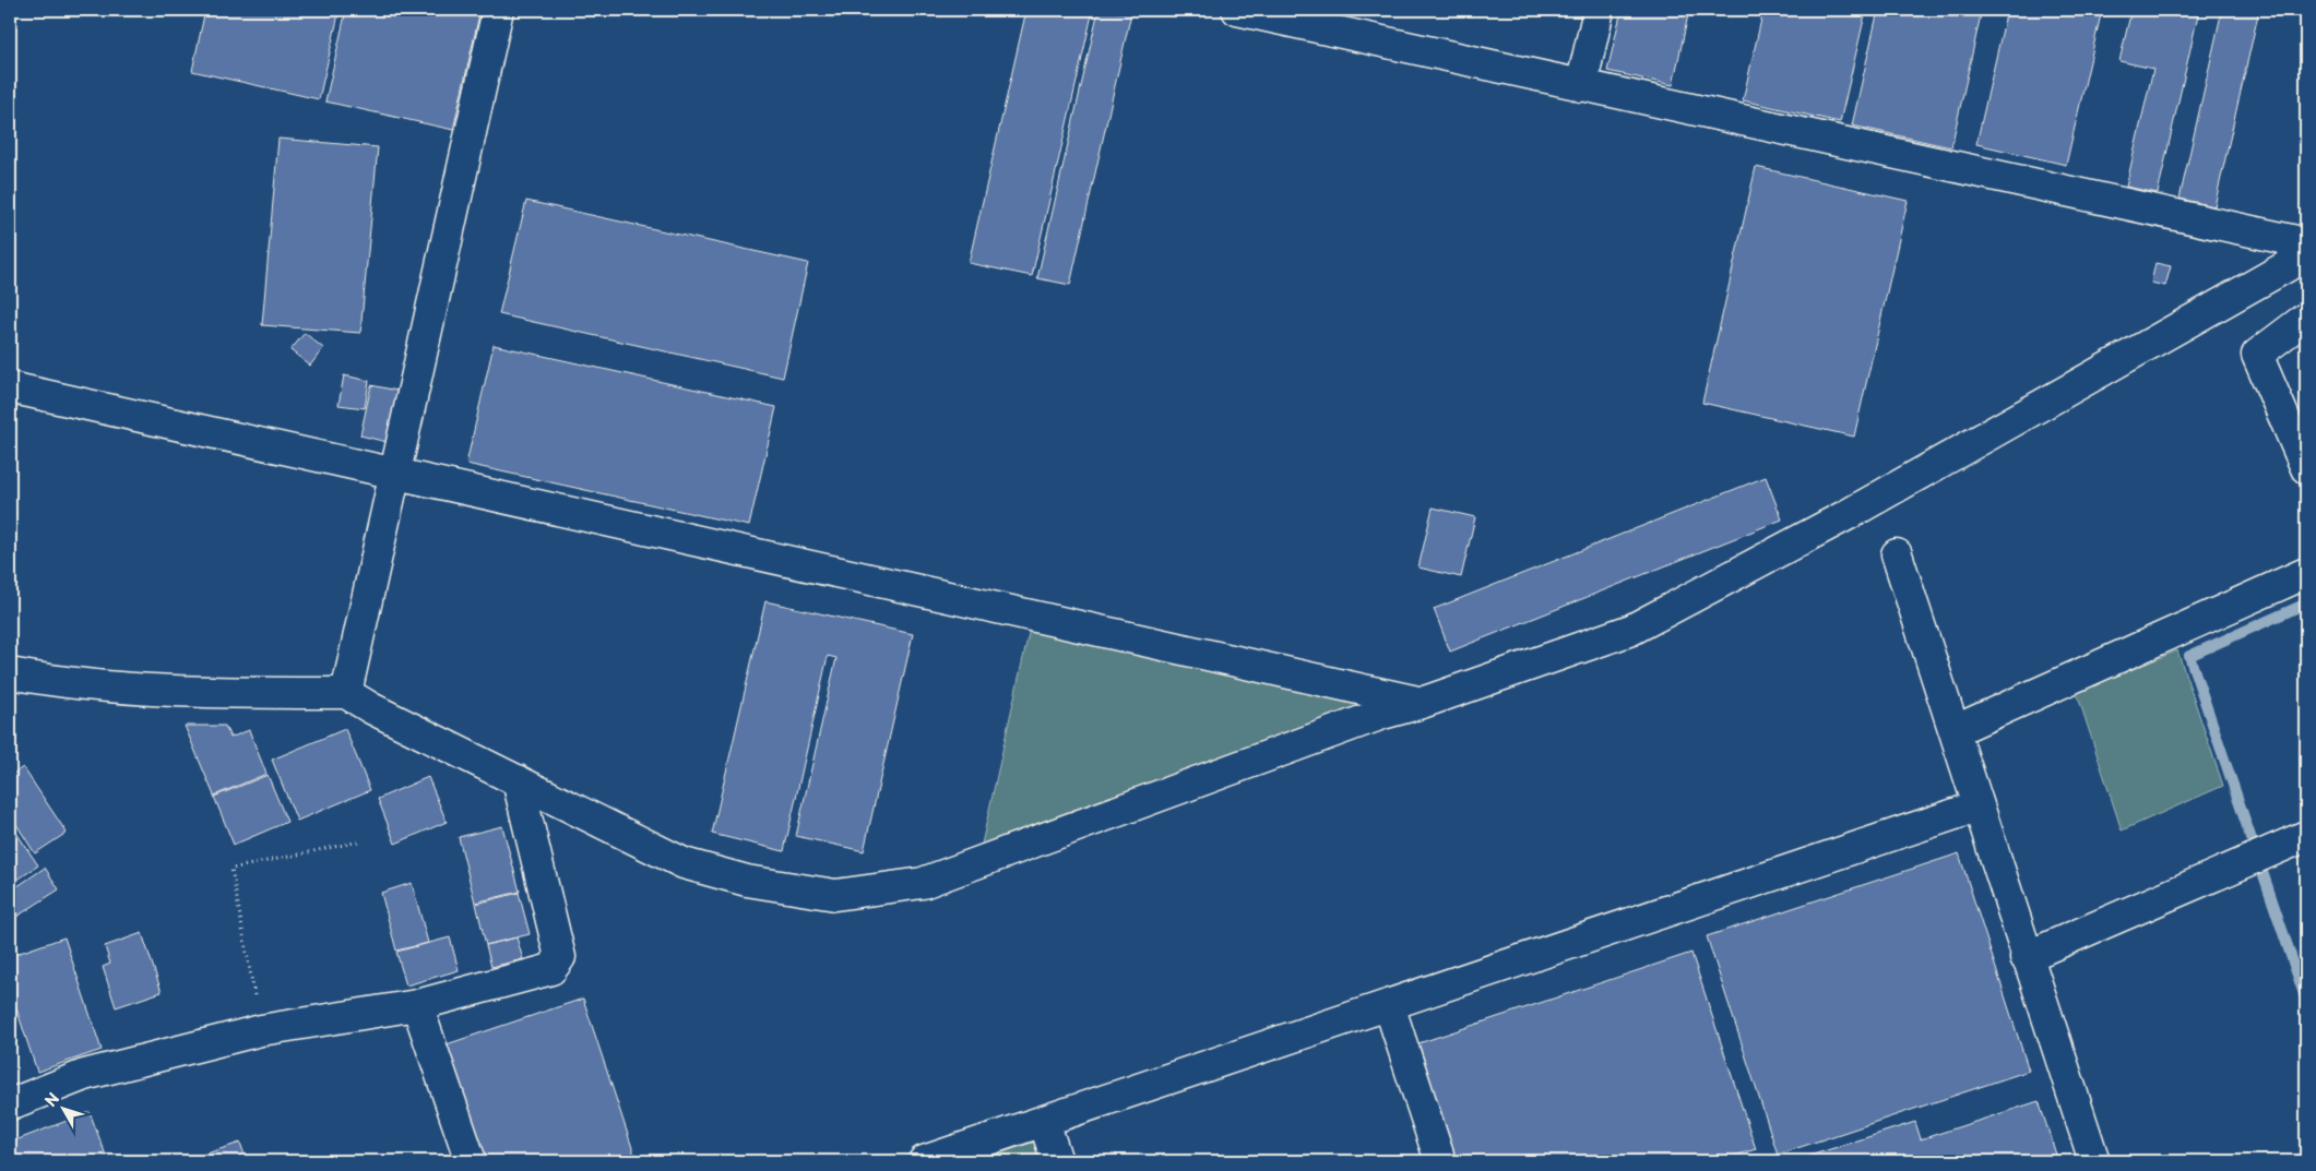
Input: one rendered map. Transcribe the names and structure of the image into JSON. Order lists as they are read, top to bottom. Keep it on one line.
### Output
{"north":"top left"}
